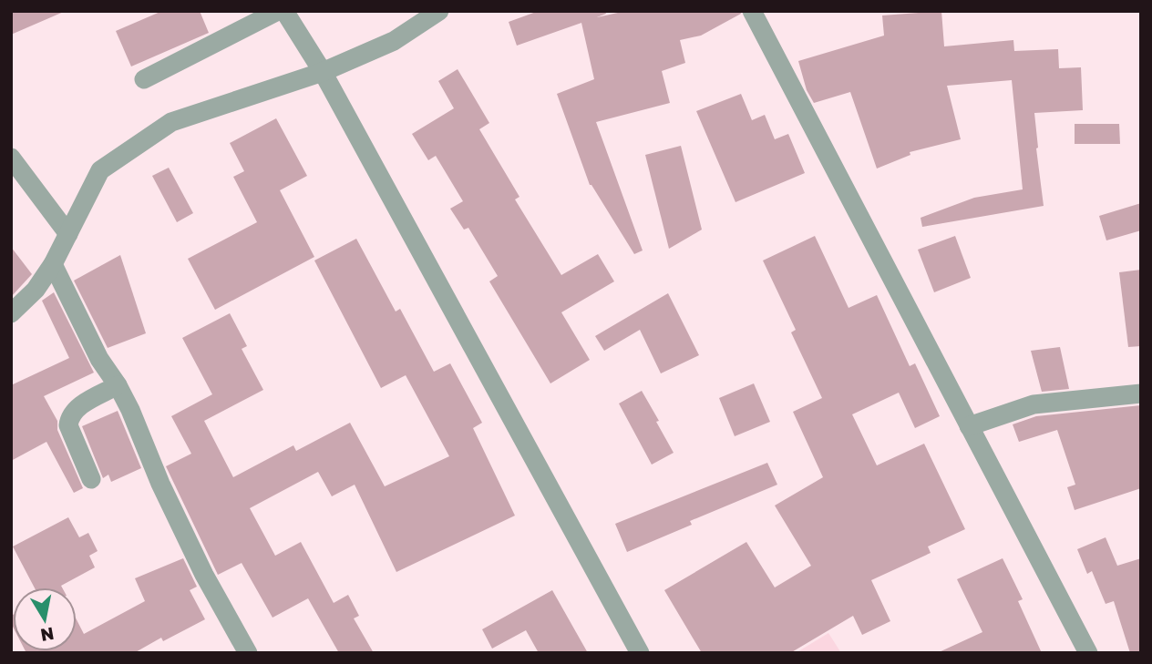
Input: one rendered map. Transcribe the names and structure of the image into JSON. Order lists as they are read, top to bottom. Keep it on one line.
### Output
{"north":"bottom"}
